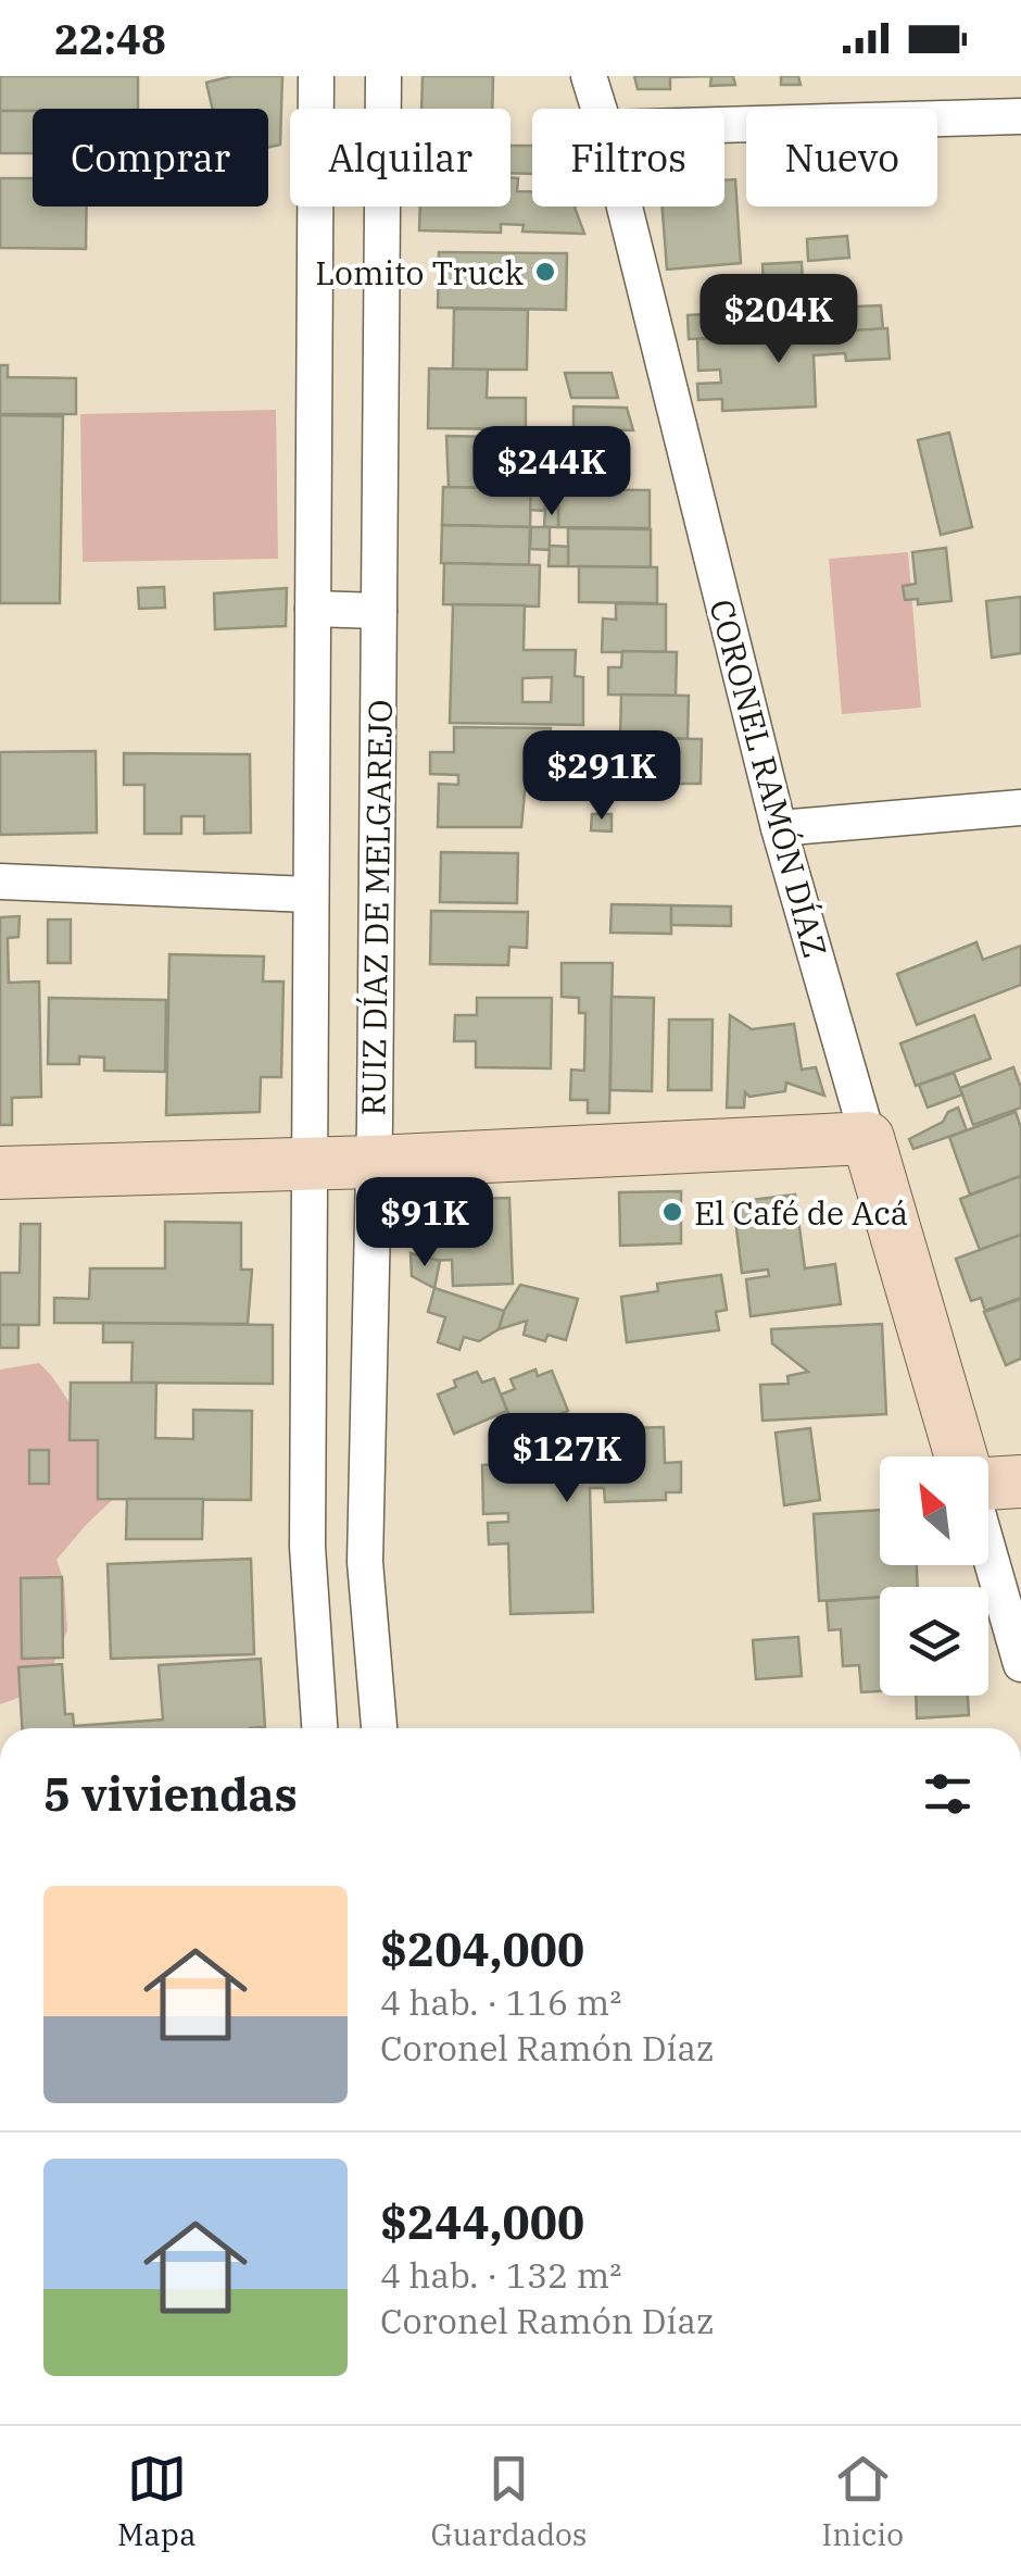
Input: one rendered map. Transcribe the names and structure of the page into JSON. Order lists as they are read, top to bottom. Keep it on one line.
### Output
{"streets":{"street":["CORONEL RAMÓN DÍAZ","RUIZ DÍAZ DE MELGAREJO"]},"places":["Lomito Truck","El Café de Acá"],"north":"top left","page":{"status":"22:48","chip":["Comprar","Alquilar","Filtros","Nuevo"],"price":["$204K","$244K","$291K","$91K","$127K"],"heading":"5 viviendas","list":[{"name":"$204,000","note":"4 hab. · 116 m² · Coronel Ramón Díaz"},{"name":"$244,000","note":"4 hab. · 132 m² · Coronel Ramón Díaz"}],"tabs":["Mapa","Guardados","Inicio"]}}
